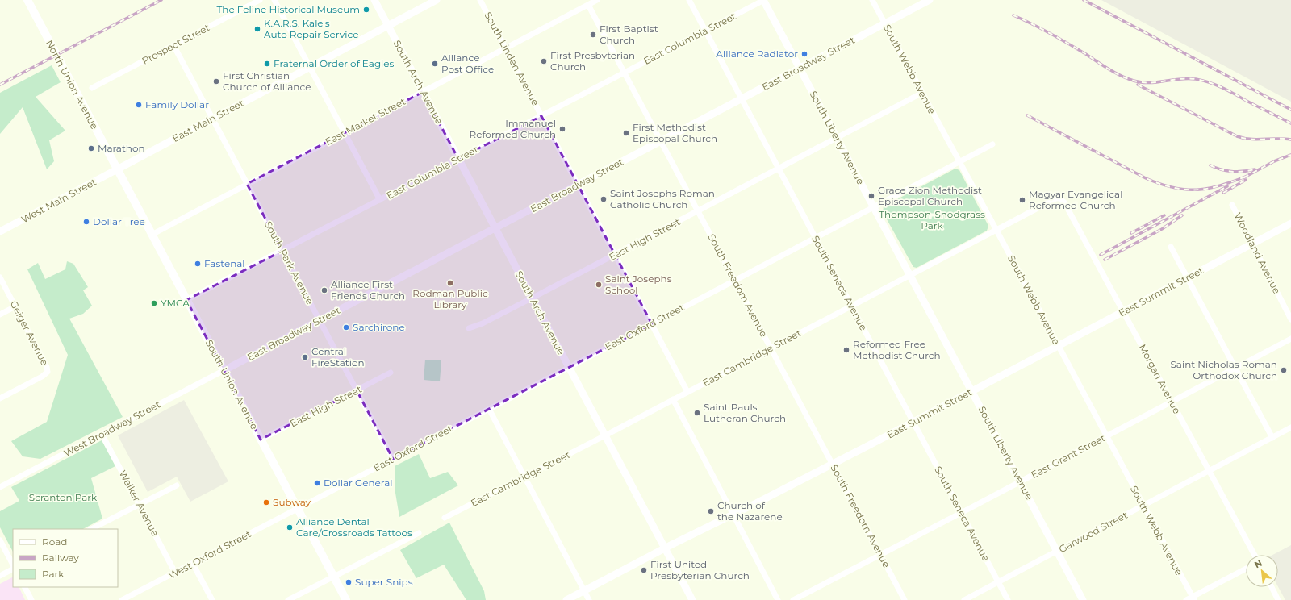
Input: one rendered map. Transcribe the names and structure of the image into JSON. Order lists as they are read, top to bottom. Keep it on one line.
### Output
{"streets":{"main road":["North Union Avenue","South Union Avenue"],"street":["East Columbia Street","Prospect Street","South Linden Avenue","East Broadway Street","South Webb Avenue","South Arch Avenue","East Main Street","East Market Street","South Liberty Avenue","West Main Street","East High Street","Woodland Avenue","South Park Avenue","South Seneca Avenue","South Freedom Avenue","East Summit Street","East Oxford Street","Geiger Avenue","East Cambridge Street","Morgan Avenue","West Broadway Street","East Grant Street","Walker Avenue","Garwood Street","West Oxford Street"]},"crossings":[["East Columbia Street","South Linden Avenue"],["East Columbia Street","South Arch Avenue"],["East Columbia Street","South Liberty Avenue"],["East Columbia Street","South Park Avenue"],["East Columbia Street","South Seneca Avenue"],["East Columbia Street","South Freedom Avenue"],["East Columbia Street","South Union Avenue"],["Prospect Street","South Park Avenue"],["South Linden Avenue","East Broadway Street"],["South Linden Avenue","East Market Street"],["South Linden Avenue","East High Street"],["South Linden Avenue","East Oxford Street"],["South Linden Avenue","East Cambridge Street"],["East Broadway Street","South Webb Avenue"],["East Broadway Street","South Arch Avenue"],["East Broadway Street","South Liberty Avenue"],["East Broadway Street","South Park Avenue"],["East Broadway Street","South Seneca Avenue"],["East Broadway Street","South Freedom Avenue"],["East Broadway Street","South Union Avenue"],["East Broadway Street","West Broadway Street"],["South Webb Avenue","East High Street"],["South Webb Avenue","East Summit Street"],["South Webb Avenue","East Oxford Street"],["South Webb Avenue","East Cambridge Street"],["South Webb Avenue","East Grant Street"],["South Webb Avenue","Garwood Street"],["South Arch Avenue","East Main Street"],["South Arch Avenue","East Market Street"],["South Arch Avenue","East High Street"],["South Arch Avenue","East Summit Street"],["South Arch Avenue","East Oxford Street"],["South Arch Avenue","East Cambridge Street"],["North Union Avenue","East Main Street"],["North Union Avenue","West Main Street"],["North Union Avenue","South Union Avenue"],["East Main Street","West Main Street"],["East Main Street","South Park Avenue"],["East Main Street","South Union Avenue"],["East Market Street","South Park Avenue"],["East Market Street","South Freedom Avenue"],["East Market Street","South Union Avenue"],["South Liberty Avenue","East High Street"],["South Liberty Avenue","East Summit Street"],["South Liberty Avenue","East Oxford Street"],["South Liberty Avenue","East Cambridge Street"],["South Liberty Avenue","East Grant Street"],["South Liberty Avenue","Garwood Street"],["West Main Street","South Union Avenue"],["East High Street","South Park Avenue"],["East High Street","South Seneca Avenue"],["East High Street","South Freedom Avenue"],["East High Street","South Union Avenue"],["Woodland Avenue","East Summit Street"],["South Park Avenue","East Oxford Street"],["South Seneca Avenue","East Summit Street"],["South Seneca Avenue","East Oxford Street"],["South Seneca Avenue","East Cambridge Street"],["South Seneca Avenue","East Grant Street"],["South Seneca Avenue","Garwood Street"],["South Freedom Avenue","East Summit Street"],["South Freedom Avenue","East Oxford Street"],["South Freedom Avenue","East Cambridge Street"],["South Freedom Avenue","East Grant Street"],["East Summit Street","Morgan Avenue"],["East Oxford Street","South Union Avenue"],["East Oxford Street","West Oxford Street"],["East Cambridge Street","Morgan Avenue"],["Morgan Avenue","East Grant Street"],["Morgan Avenue","Garwood Street"],["South Union Avenue","West Broadway Street"],["South Union Avenue","West Oxford Street"],["West Broadway Street","Walker Avenue"],["Walker Avenue","West Oxford Street"]],"parks":["Thompson-Snodgrass Park","Scranton Park"],"places":["The Feline Historical Museum","K.A.R.S. Kale's Auto Repair Service","First Baptist Church","Alliance Radiator","First Presbyterian Church","Fraternal Order of Eagles","Alliance Post Office","First Christian Church of Alliance","Family Dollar","Immanuel Reformed Church","First Methodist Episcopal Church","Marathon","Grace Zion Methodist Episcopal Church","Saint Josephs Roman Catholic Church","Magyar Evangelical Reformed Church","Dollar Tree","Fastenal","Rodman Public Library","Saint Josephs School","Alliance First Friends Church","YMCA","Sarchirone","Reformed Free Methodist Church","Central FireStation","Saint Nicholas Roman Orthodox Church","Saint Pauls Lutheran Church","Dollar General","Subway","Church of the Nazarene","Alliance Dental Care/Crossroads Tattoos","First United Presbyterian Church","Super Snips"],"legend":["Road","Railway","Park"],"north":"top left"}
